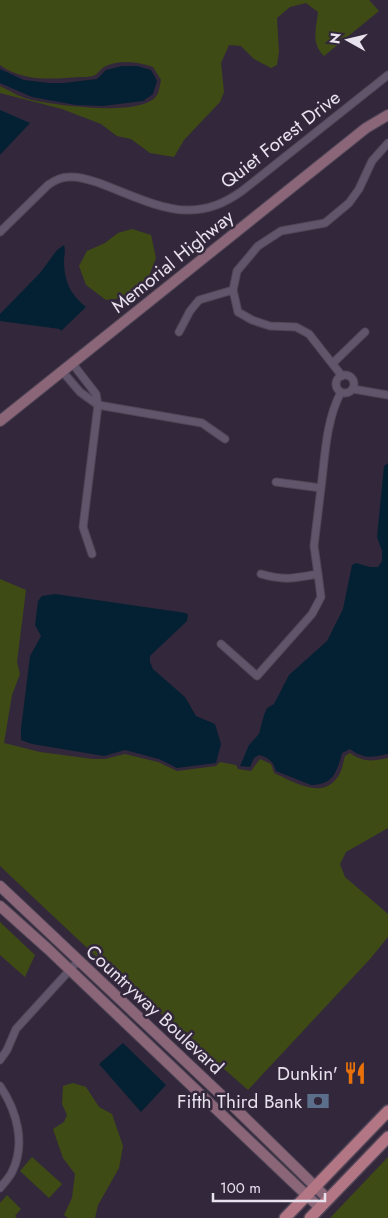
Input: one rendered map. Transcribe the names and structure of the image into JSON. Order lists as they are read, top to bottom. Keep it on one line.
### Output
{"streets":{"street":["Quiet Forest Drive","Memorial Highway","Countryway Boulevard"]},"places":{"restaurant":["Dunkin'"],"bank":["Fifth Third Bank"]},"scale_bar":"100 m","north":"left"}
